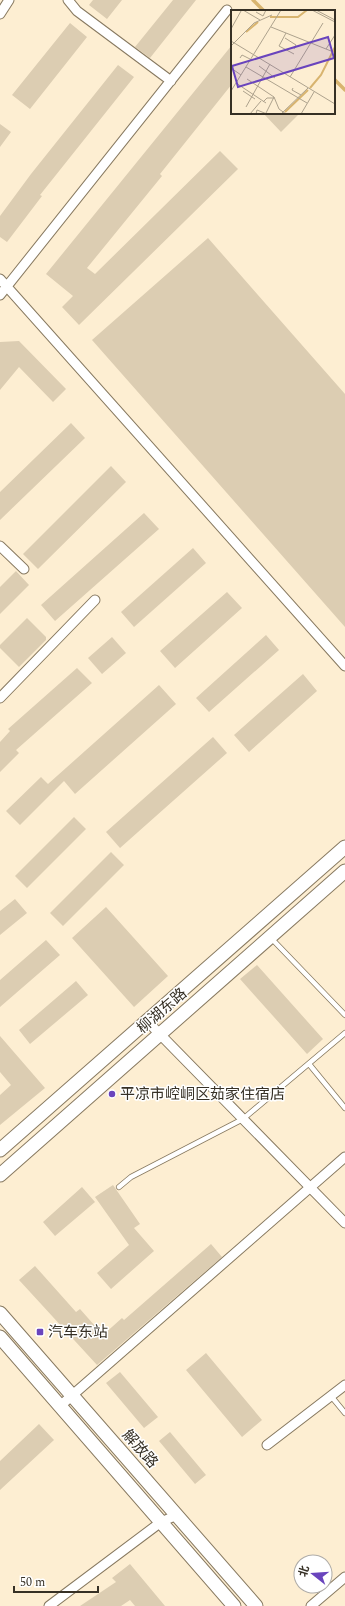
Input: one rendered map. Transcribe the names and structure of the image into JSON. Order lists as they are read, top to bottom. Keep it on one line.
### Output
{"streets":{"main road":["柳湖东路","解放路"]},"places":{"other":["平凉市崆峒区茹家住宿店"],"transit":["汽车东站"]},"scale_bar":"50 m","north":"left"}
